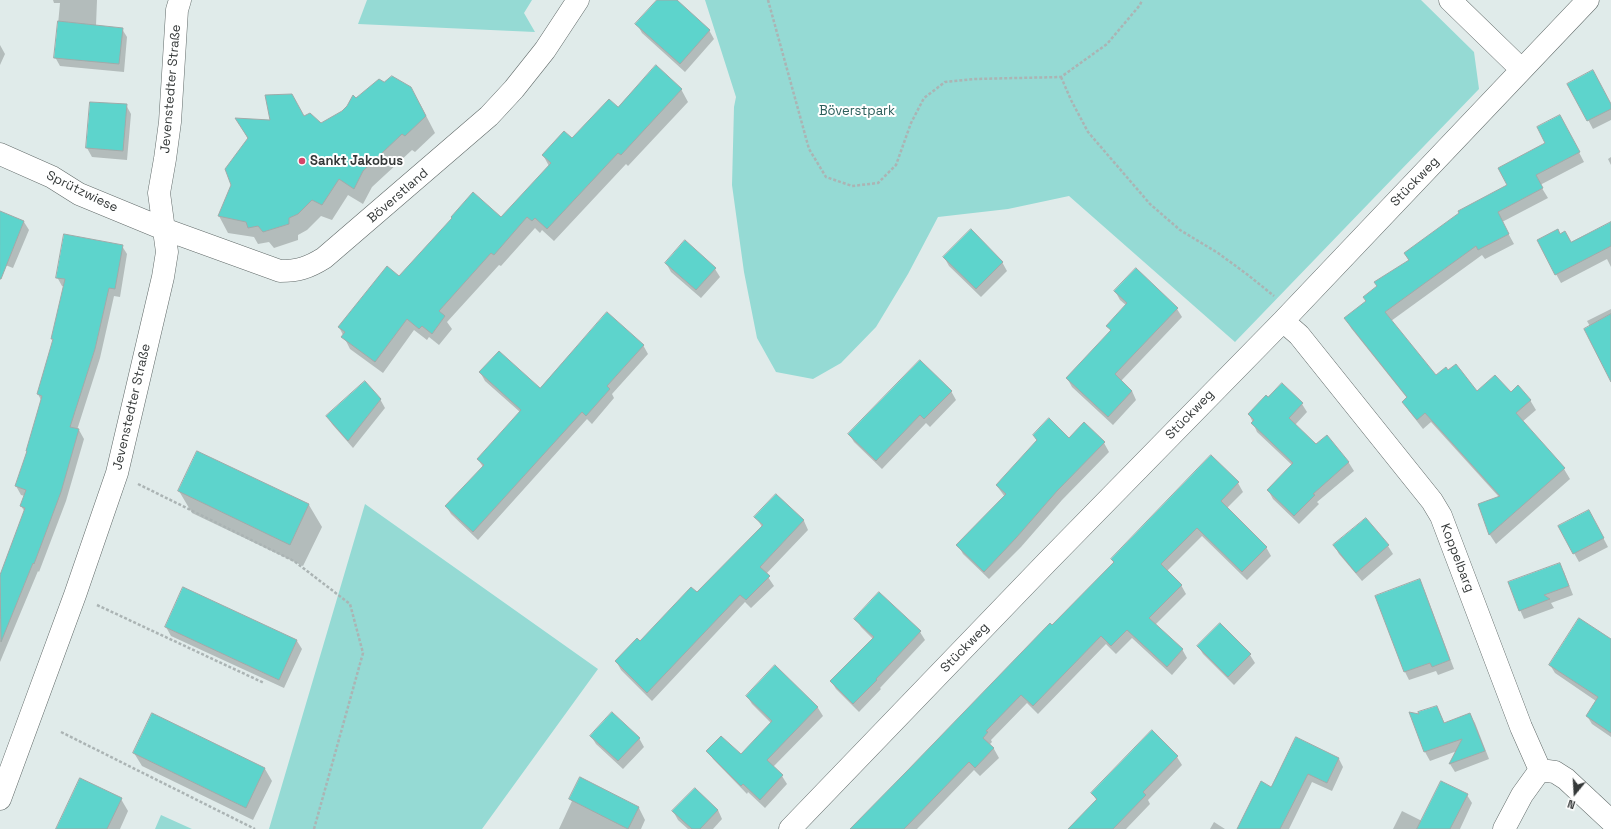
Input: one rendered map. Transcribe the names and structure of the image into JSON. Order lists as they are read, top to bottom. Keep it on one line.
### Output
{"streets":{"street":["Jevenstedter Straße","Stückweg","Sprützwiese","Böverstland","Koppelbarg"]},"crossings":[["Jevenstedter Straße","Sprützwiese"],["Jevenstedter Straße","Böverstland"],["Stückweg","Koppelbarg"],["Sprützwiese","Böverstland"]],"parks":["Böverstpark"],"places":["Sankt Jakobus"],"north":"bottom"}
